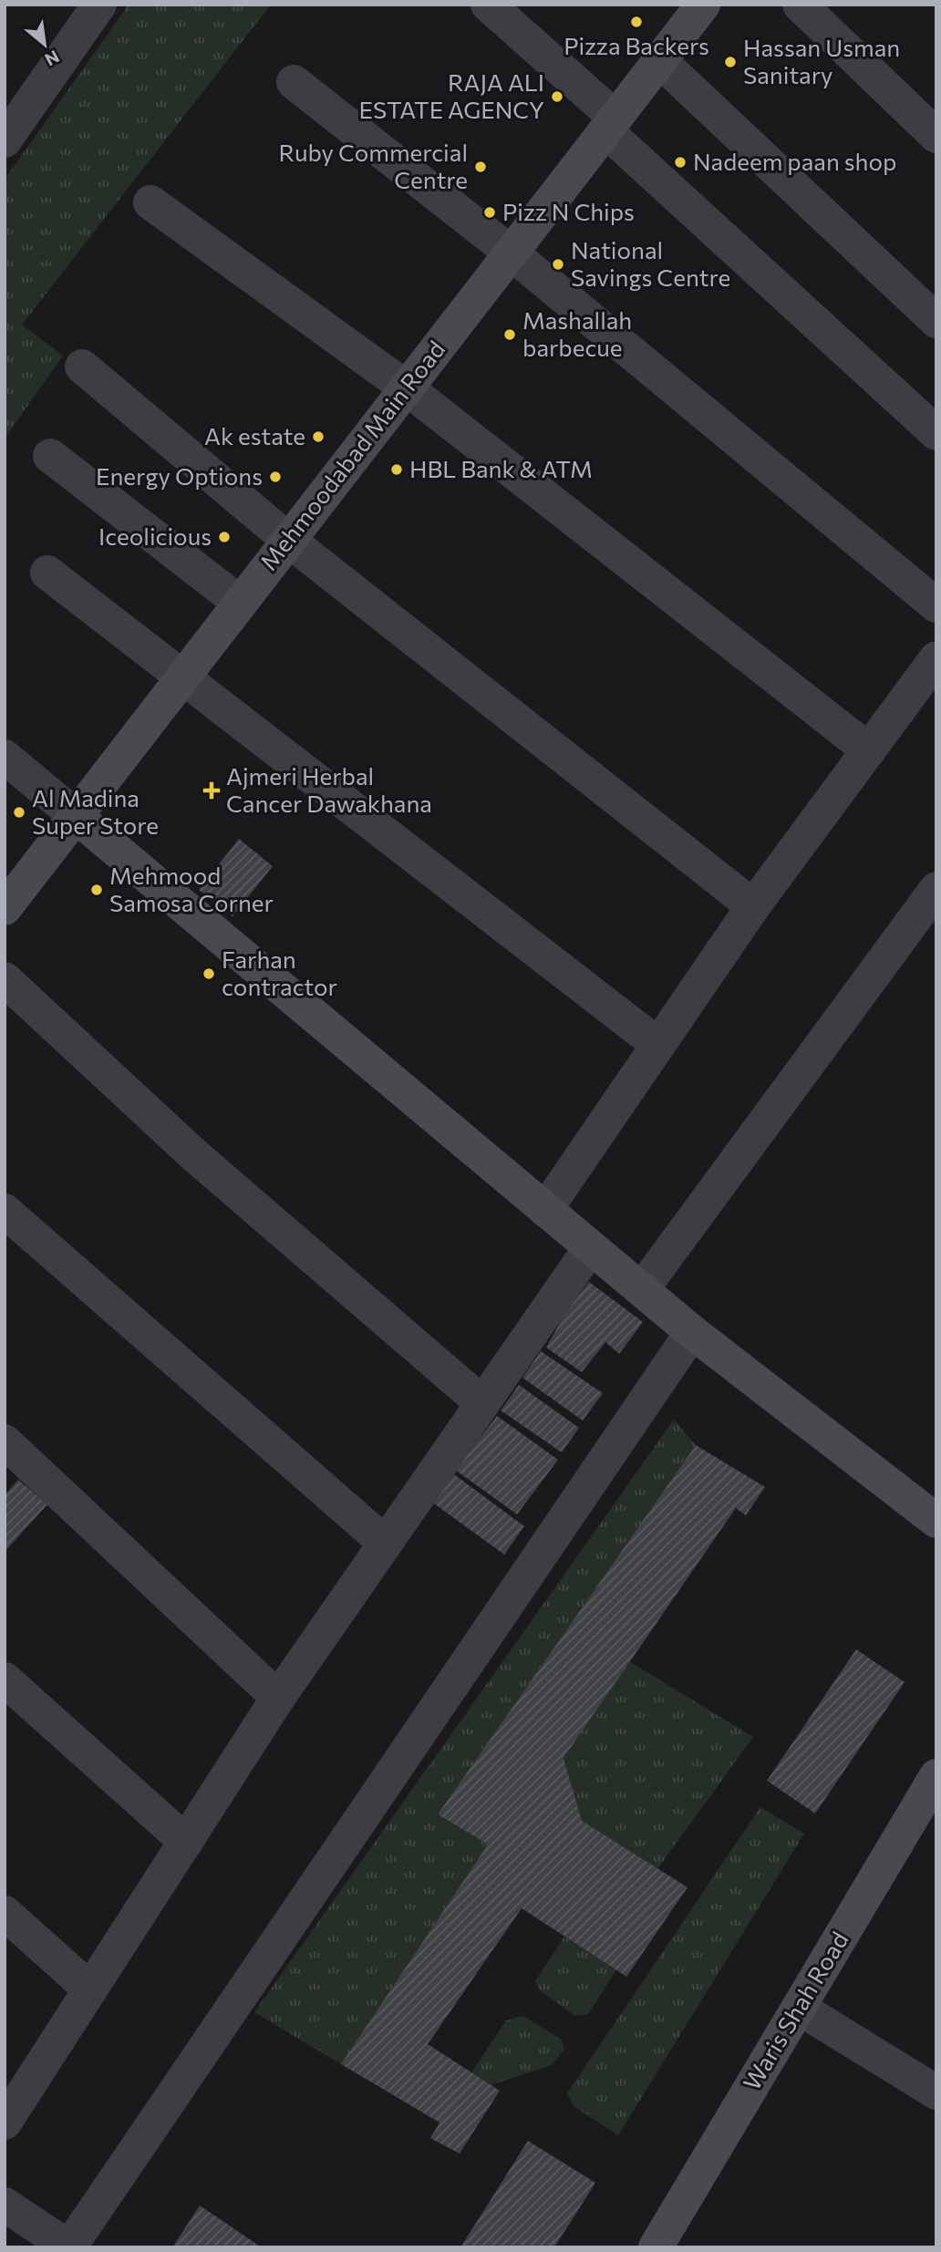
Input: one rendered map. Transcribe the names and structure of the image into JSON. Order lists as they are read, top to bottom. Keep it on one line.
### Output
{"streets":{"street":["Mehmoodabad Main Road","Waris Shah Road"]},"places":{"other":["Pizza Backers","Hassan Usman Sanitary","RAJA ALI ESTATE AGENCY","Nadeem paan shop","Ruby Commercial Centre","Pizz N Chips","National Savings Centre","Mashallah barbecue","Ak estate","HBL Bank & ATM","Energy Options","Iceolicious","Al Madina Super Store","Mehmood Samosa Corner","Farhan contractor"],"health":["Ajmeri Herbal Cancer Dawakhana"]},"north":"bottom right"}
